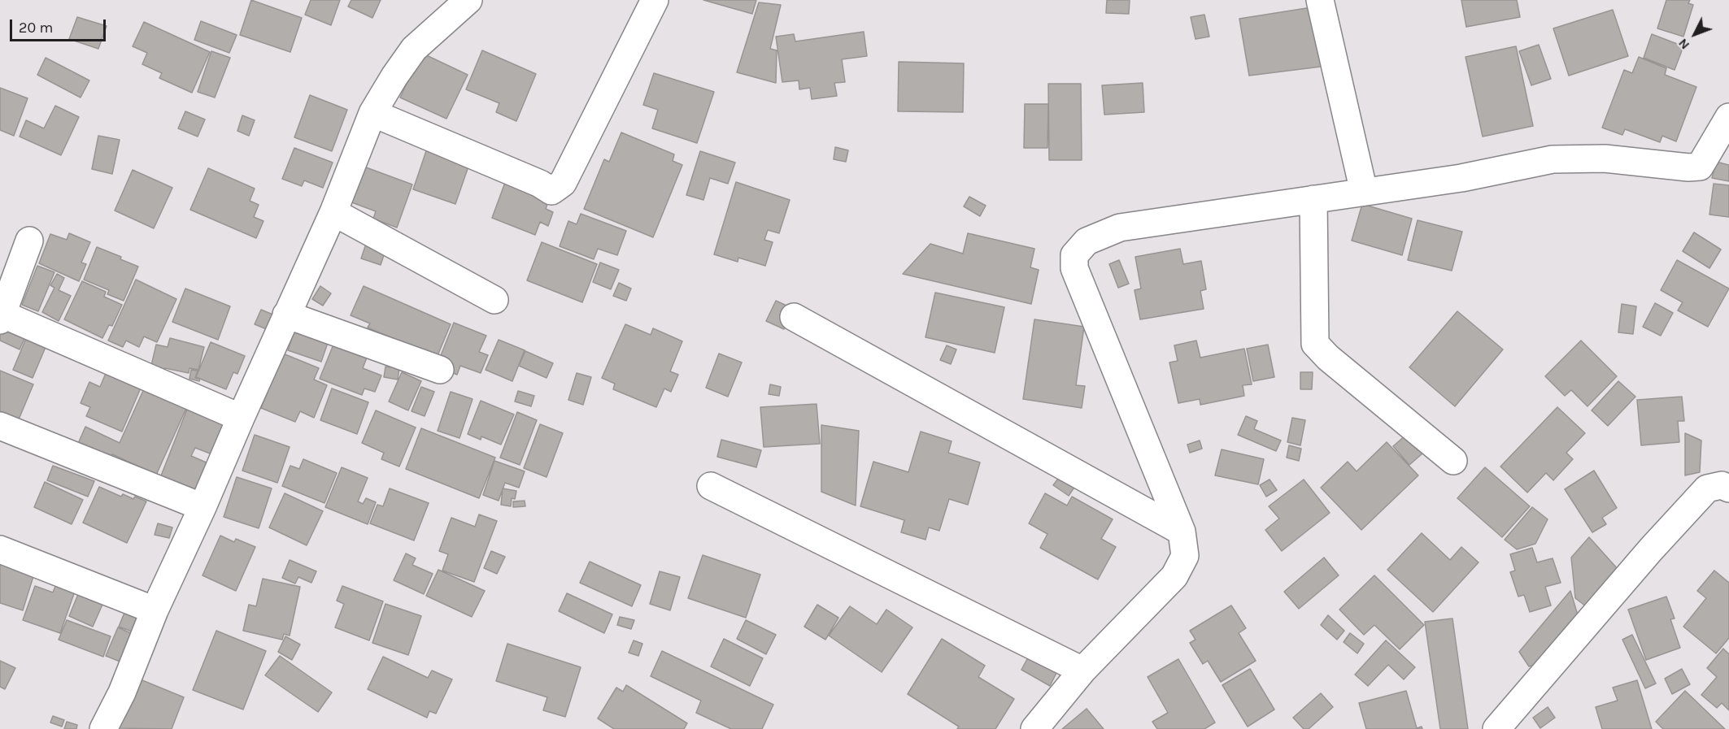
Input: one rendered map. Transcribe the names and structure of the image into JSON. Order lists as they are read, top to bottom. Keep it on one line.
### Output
{"scale_bar":"20 m","north":"bottom left"}
